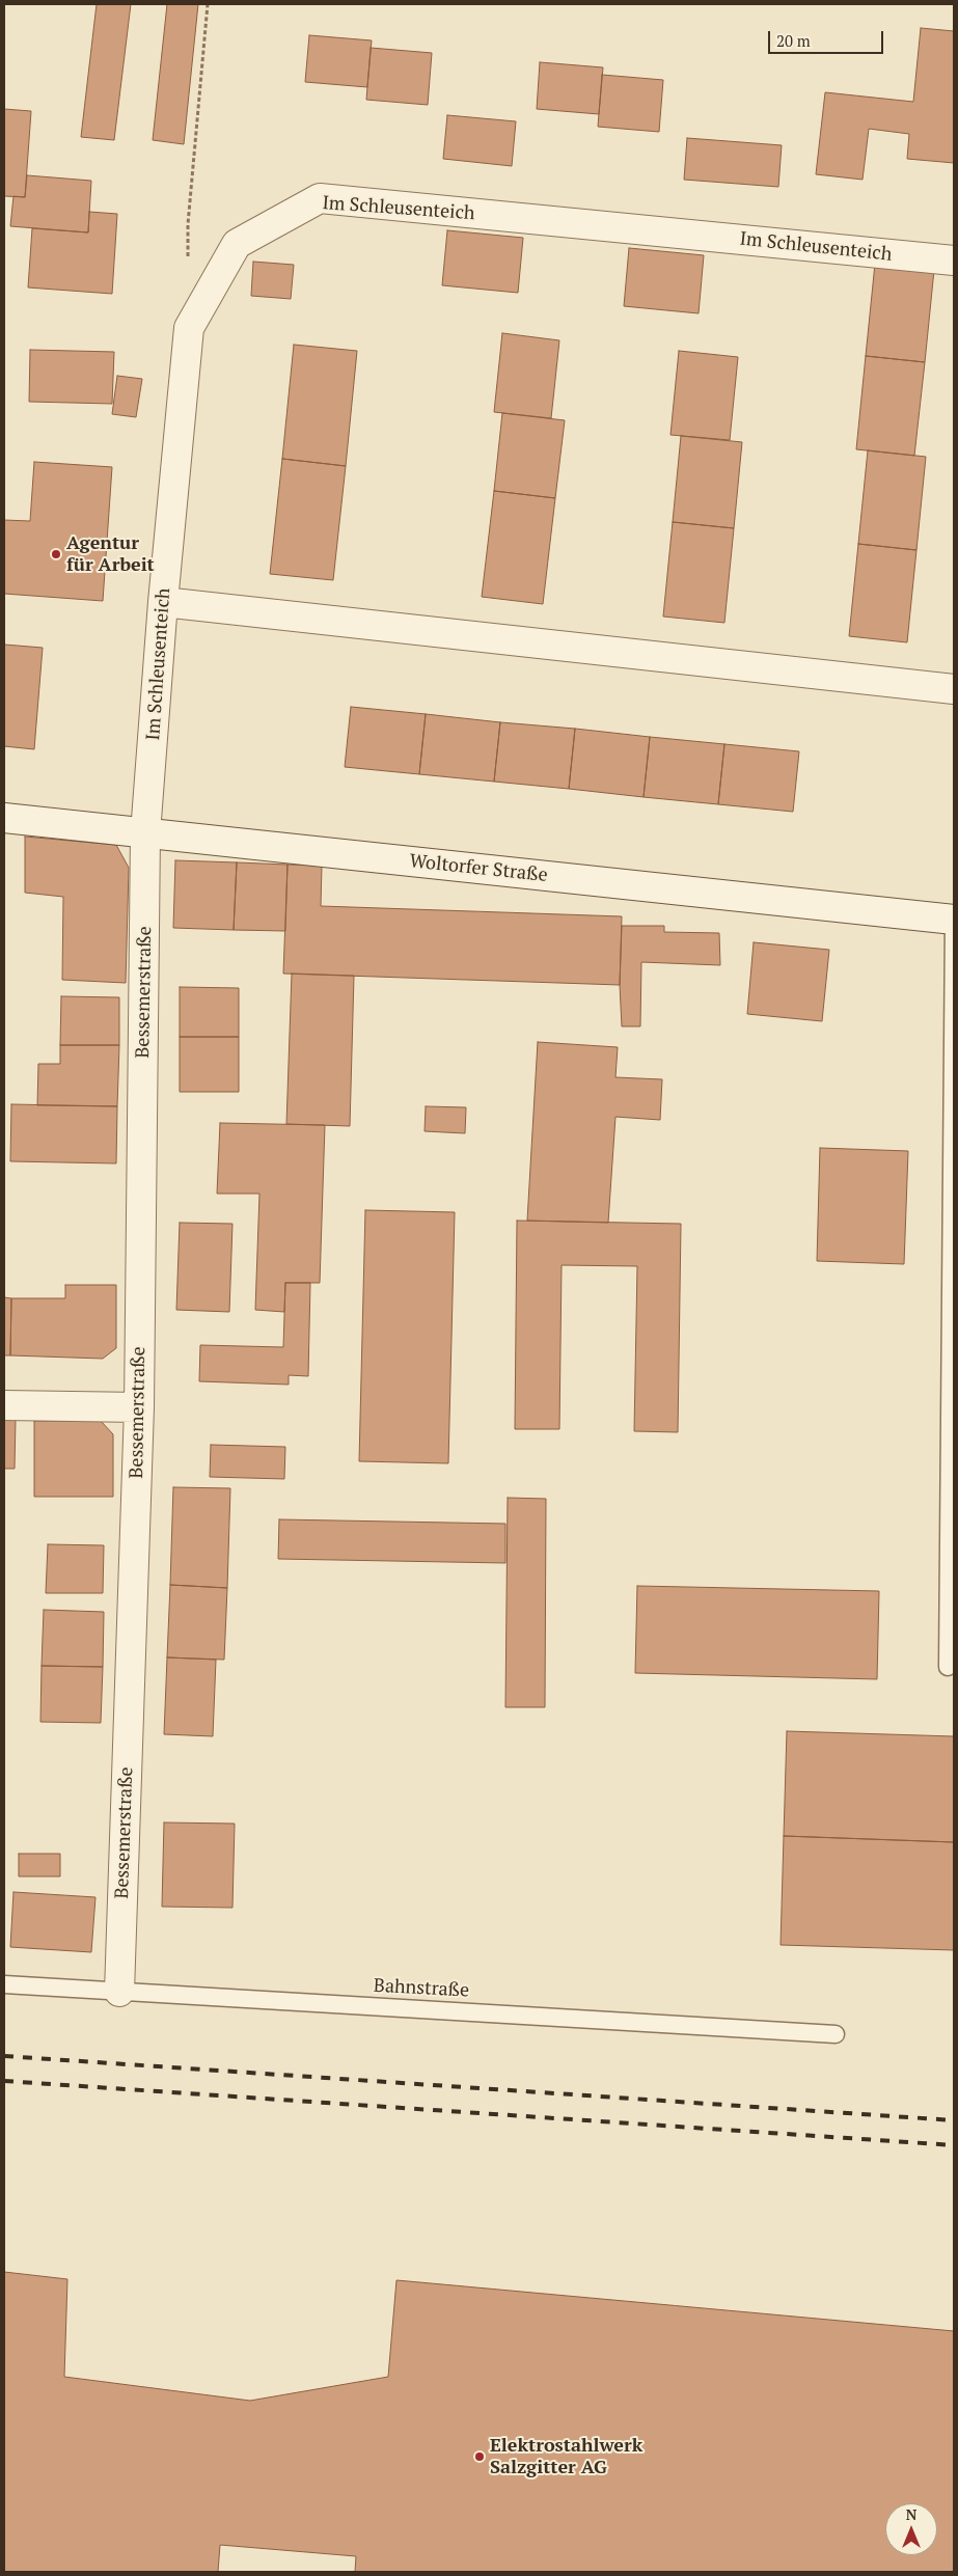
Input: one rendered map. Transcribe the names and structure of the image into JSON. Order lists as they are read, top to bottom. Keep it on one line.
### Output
{"streets":{"street":["Im Schleusenteich","Woltorfer Straße","Bessemerstraße"],"lane":["Bahnstraße"]},"crossings":[["Im Schleusenteich","Woltorfer Straße"],["Im Schleusenteich","Bessemerstraße"],["Woltorfer Straße","Bessemerstraße"],["Bessemerstraße","Bahnstraße"]],"places":["Agentur für Arbeit","Elektrostahlwerk Salzgitter AG"],"scale_bar":"20 m","north":"top"}
